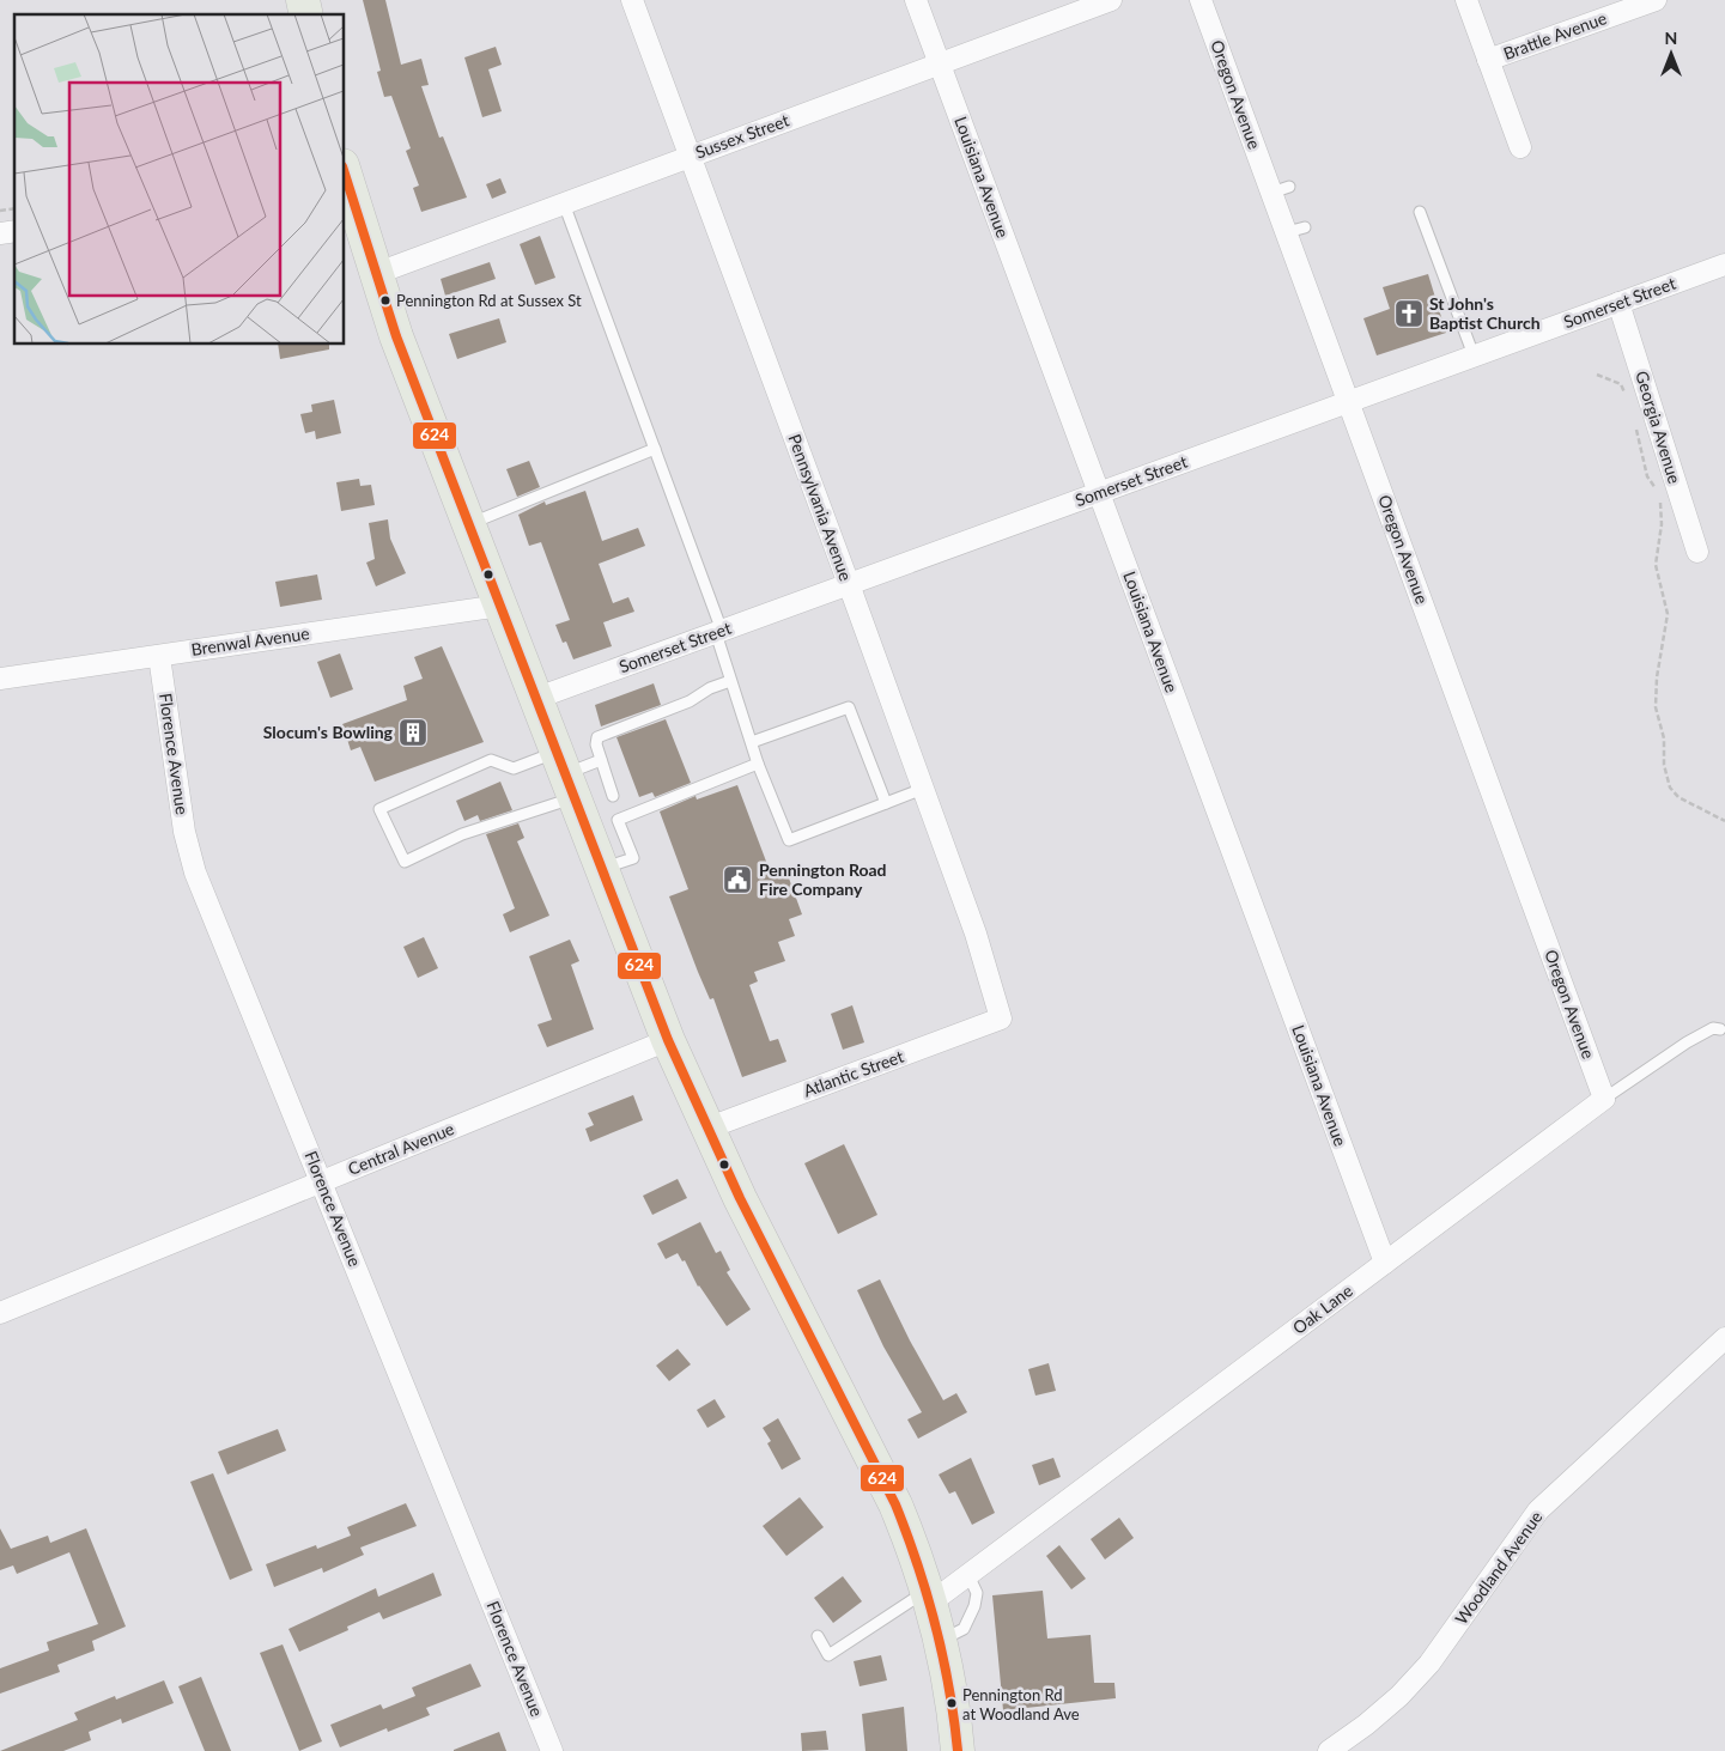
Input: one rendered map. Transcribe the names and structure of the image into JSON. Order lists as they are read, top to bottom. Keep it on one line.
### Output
{"streets":{"street":["Brattle Avenue","Oregon Avenue","Sussex Street","Louisiana Avenue","Somerset Street","Georgia Avenue","Pennsylvania Avenue","Brenwal Avenue","Florence Avenue","Atlantic Street","Central Avenue","Oak Lane","Woodland Avenue"]},"crossings":[["Oregon Avenue","Somerset Street"],["Oregon Avenue","Oak Lane"],["Sussex Street","Louisiana Avenue"],["Sussex Street","Pennsylvania Avenue"],["Louisiana Avenue","Somerset Street"],["Louisiana Avenue","Oak Lane"],["Somerset Street","Georgia Avenue"],["Somerset Street","Pennsylvania Avenue"],["Pennsylvania Avenue","Atlantic Street"],["Brenwal Avenue","Florence Avenue"],["Florence Avenue","Central Avenue"]],"places":{"other":["Pennington Rd at Sussex St","Pennington Rd at Woodland Ave"],"church":["St John's Baptist Church"],"building":["Slocum's Bowling"],"public building":["Pennington Road Fire Company"]},"lines":["transit line 624"],"north":"top"}
